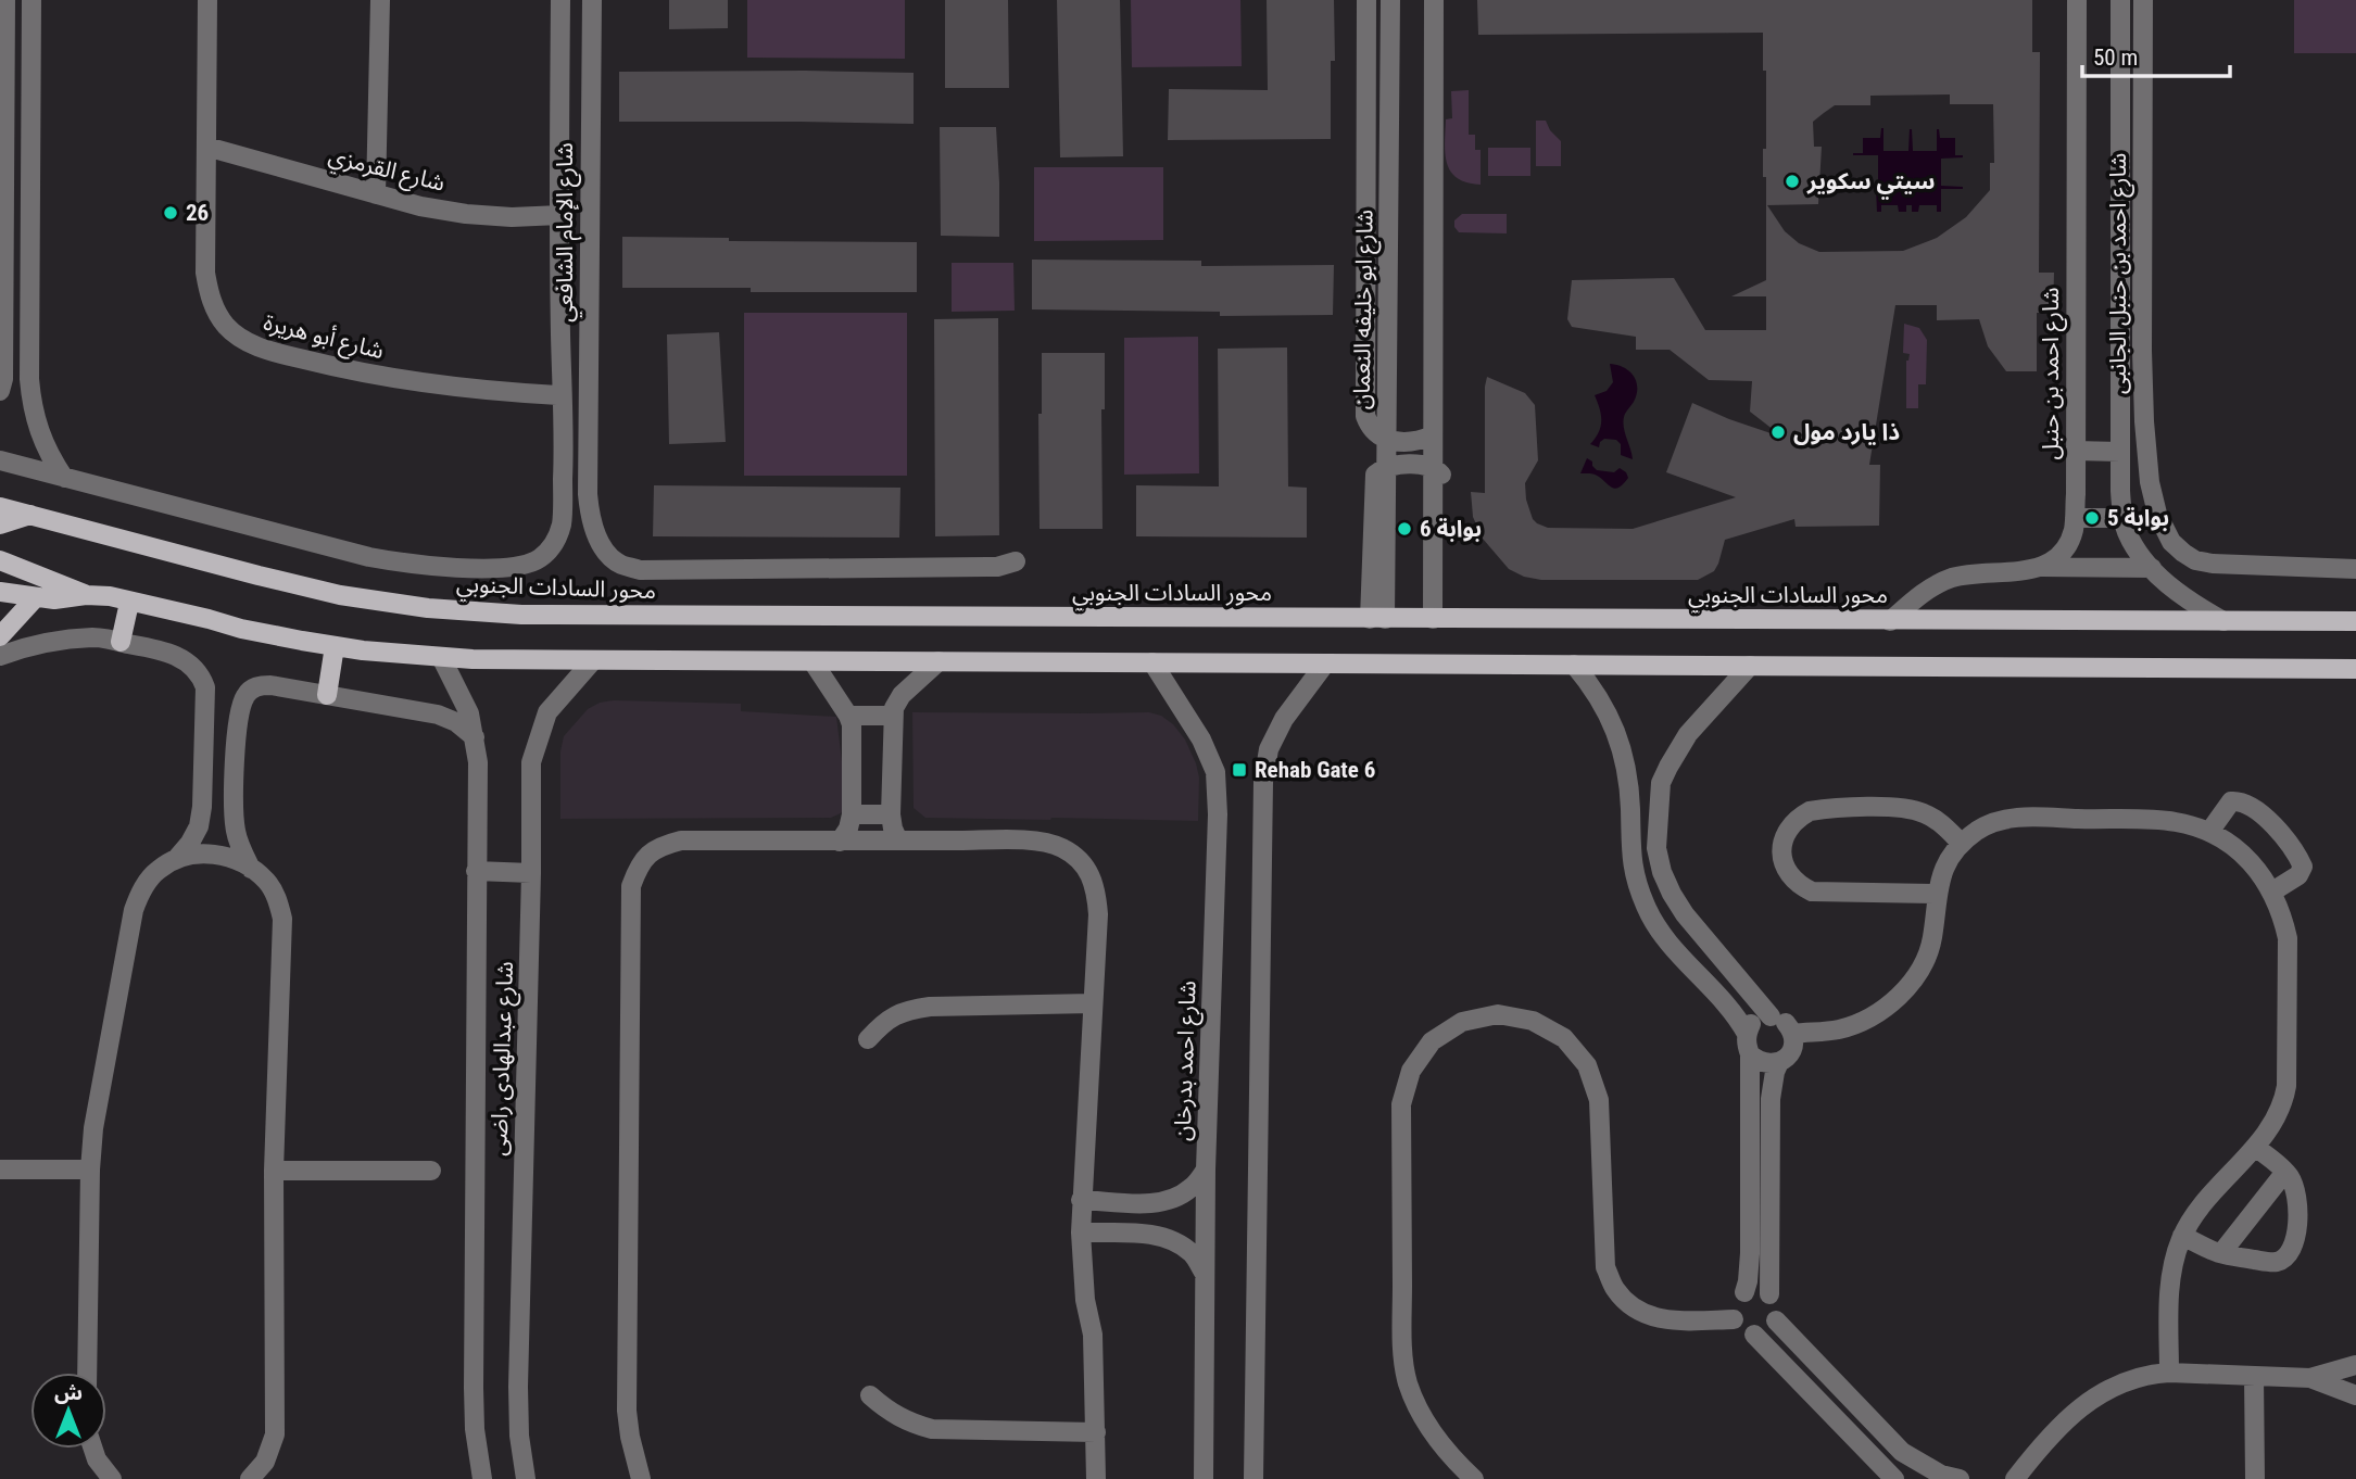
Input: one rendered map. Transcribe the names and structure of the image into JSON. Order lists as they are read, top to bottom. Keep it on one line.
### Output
{"streets":{"main road":["محور السادات الجنوبي"],"street":["شارع القرمزي","شارع الإمام الشافعي","شارع احمد بن حنبل الجانبى","شارع ابو خليفه النعمان","شارع أبو هريرة","شارع احمد بن حنبل","شارع عبدالهادى راضى","شارع احمد بدرخان"]},"crossings":[["شارع القرمزي","شارع الإمام الشافعي"],["شارع القرمزي","شارع أبو هريرة"],["شارع الإمام الشافعي","شارع أبو هريرة"],["شارع ابو خليفه النعمان","محور السادات الجنوبي"]],"places":{"other":["سيتي سكوير","26","ذا يارد مول","بوابة 5","بوابة 6"],"transit":["Rehab Gate 6"]},"scale_bar":"50 m","north":"top"}
